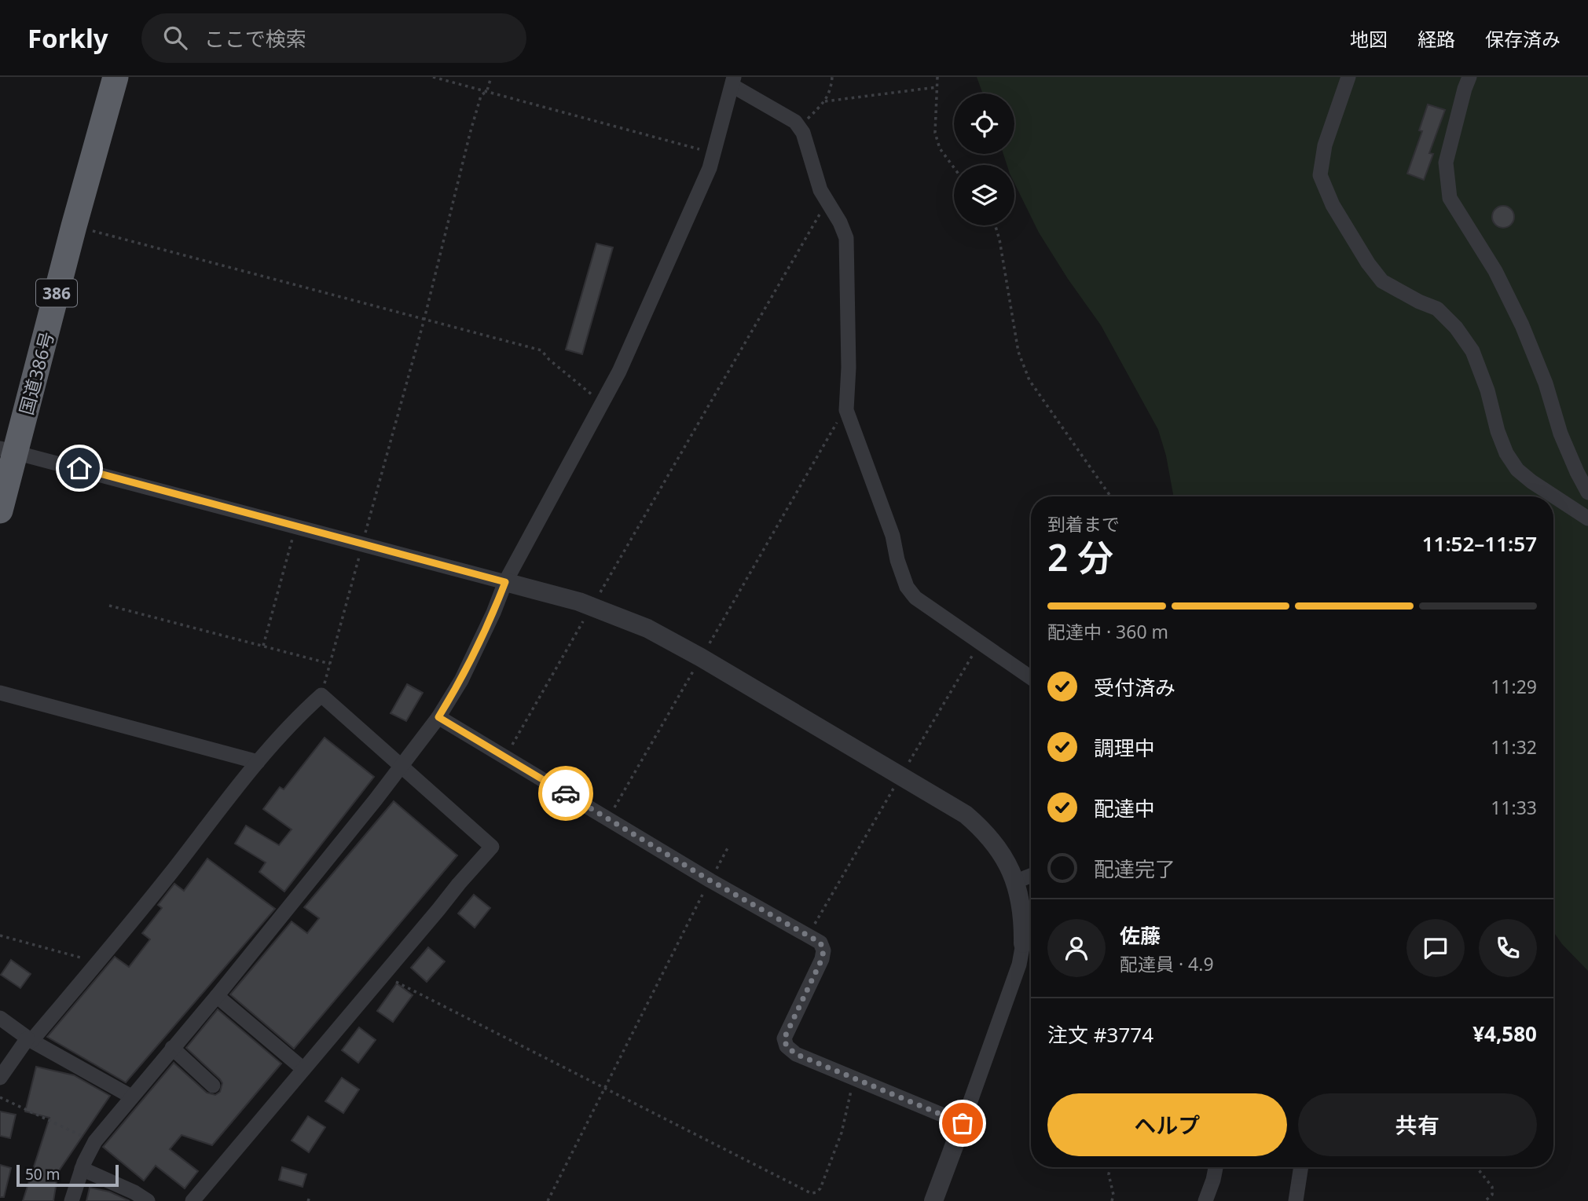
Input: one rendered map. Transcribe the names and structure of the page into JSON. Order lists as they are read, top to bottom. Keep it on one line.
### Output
{"streets":{"highway":["386","国道386号"]},"scale_bar":"50 m","page":{"header":"Forkly","search":"ここで検索","nav":["地図","経路","保存済み"],"heading":["2 分","到着まで","11:52–11:57"],"panel":["佐藤","配達員 · 4.9","注文 #3774","¥4,580"],"bar":"配達中 · 360 m","list":[["受付済み","11:29"],["調理中","11:32"],["配達中","11:33"],"配達完了"],"buttons":["ヘルプ","共有"],"scale":"50 m"}}
